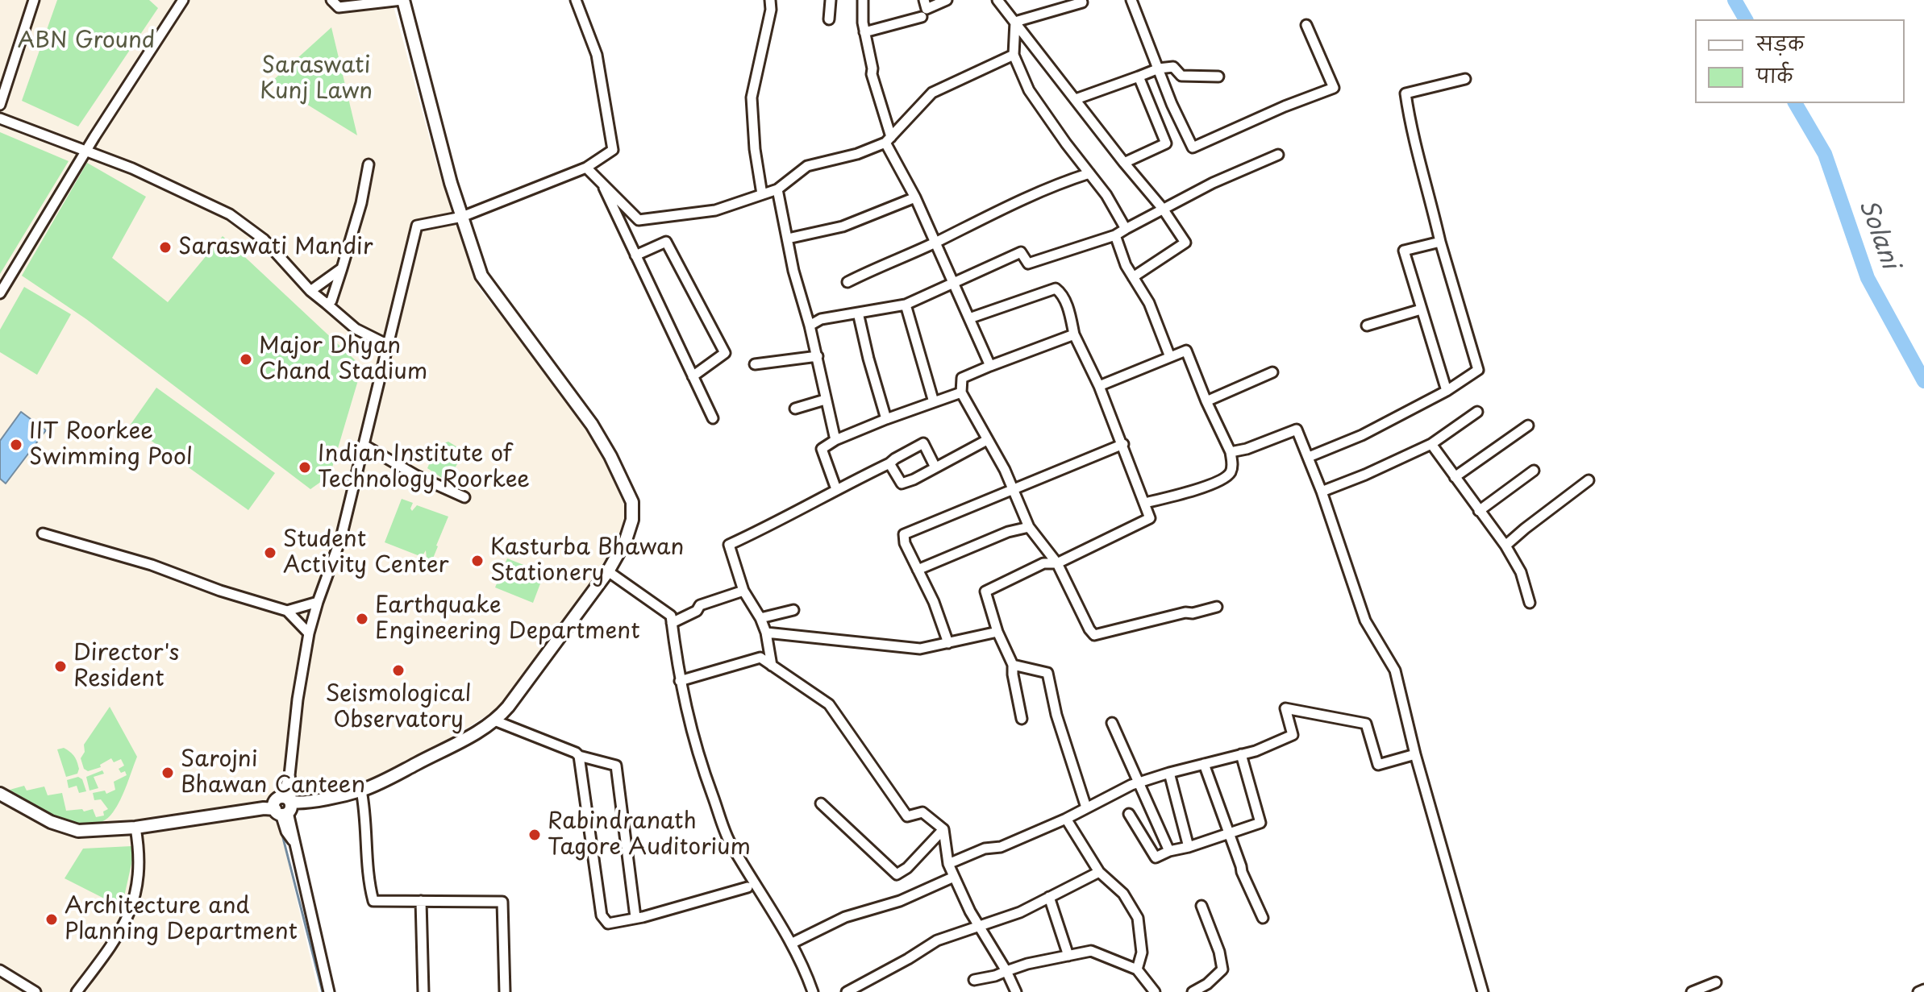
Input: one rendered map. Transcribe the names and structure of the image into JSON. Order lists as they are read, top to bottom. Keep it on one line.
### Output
{"water":["Solani"],"parks":["ABN Ground","Saraswati Kunj Lawn"],"places":["Saraswati Mandir","Major Dhyan Chand Stadium","IIT Roorkee Swimming Pool","Indian Institute of Technology Roorkee","Student Activity Center","Kasturba Bhawan Stationery","Earthquake Engineering Department","Director's Resident","Seismological Observatory","Sarojni Bhawan Canteen","Rabindranath Tagore Auditorium","Architecture and Planning Department"],"legend":["सड़क","पार्क"]}
